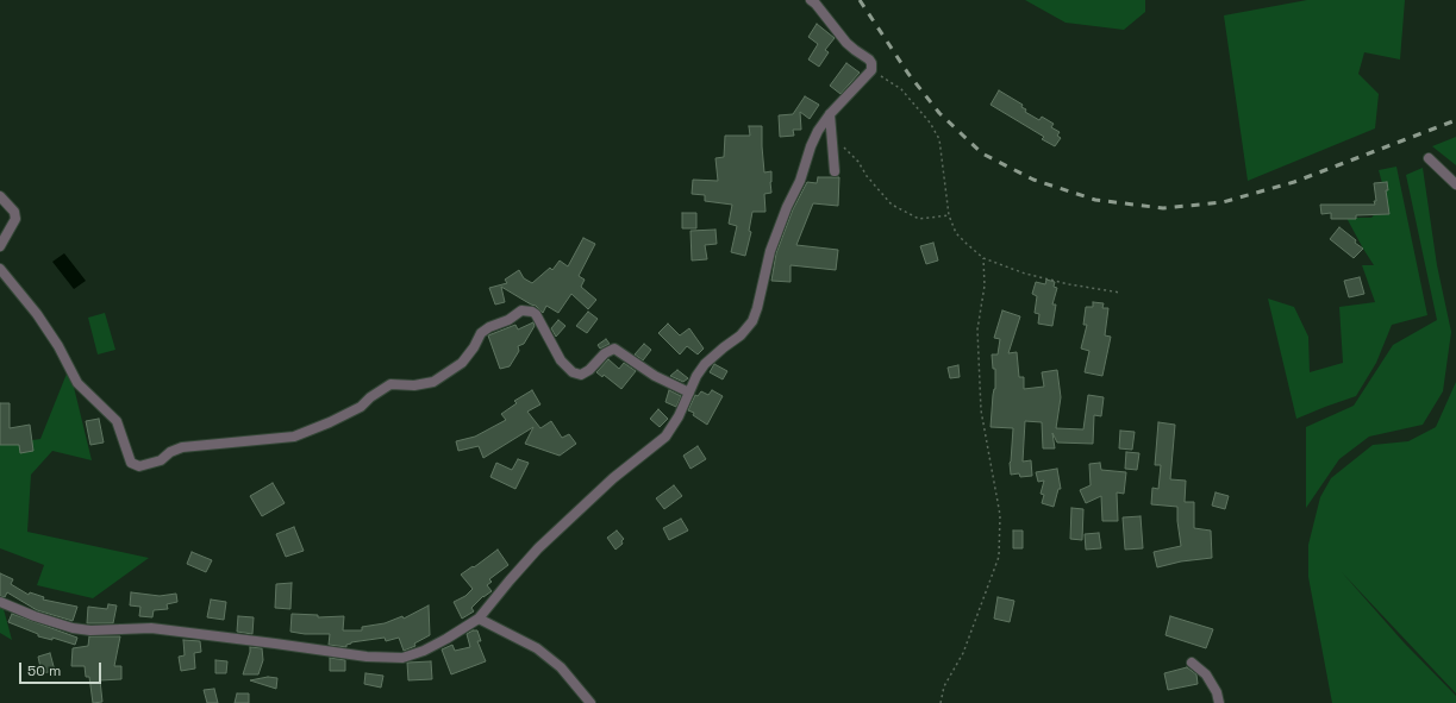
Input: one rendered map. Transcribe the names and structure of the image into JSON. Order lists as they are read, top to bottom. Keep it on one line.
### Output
{"scale_bar":"50 m"}
